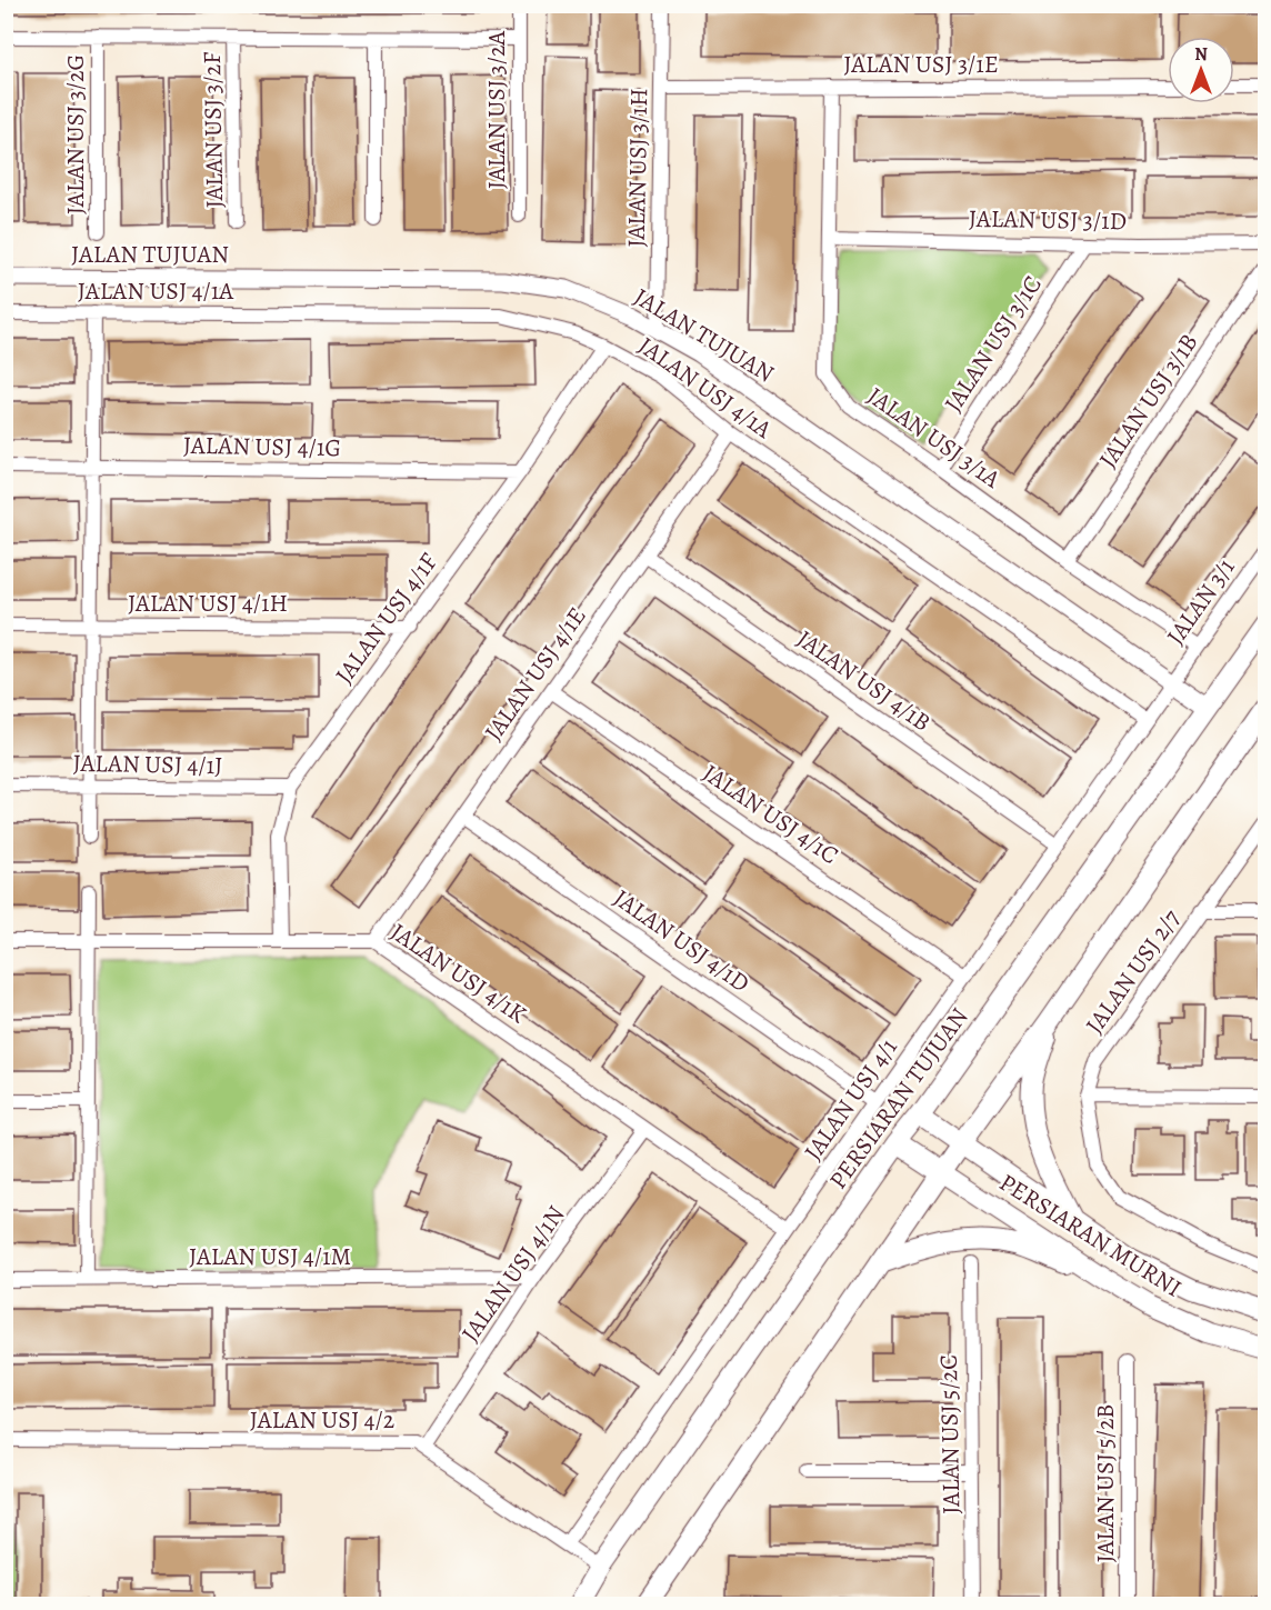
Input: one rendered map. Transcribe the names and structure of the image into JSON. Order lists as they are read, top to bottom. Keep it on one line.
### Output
{"streets":{"main road":["PERSIARAN TUJUAN","PERSIARAN MURNI"],"street":["JALAN USJ 3/1E","JALAN USJ 3/2A","JALAN USJ 3/2F","JALAN USJ 3/2G","JALAN USJ 3/1H","JALAN USJ 3/1D","JALAN TUJUAN","JALAN USJ 4/1A","JALAN USJ 3/1C","JALAN USJ 3/1B","JALAN USJ 3/1A","JALAN USJ 4/1G","JALAN 3/1","JALAN USJ 4/1H","JALAN USJ 4/1F","JALAN USJ 4/1E","JALAN USJ 4/1B","JALAN USJ 4/1J","JALAN USJ 4/1C","JALAN USJ 4/1D","JALAN USJ 2/7","JALAN USJ 4/1K","JALAN USJ 4/1","JALAN USJ 4/1M","JALAN USJ 4/1N","JALAN USJ 4/2","JALAN USJ 5/2C","JALAN USJ 5/2B"]},"crossings":[["JALAN USJ 3/1E","JALAN USJ 3/1H"],["JALAN USJ 3/1E","JALAN USJ 3/1A"],["JALAN USJ 3/1H","JALAN TUJUAN"],["JALAN USJ 3/1D","JALAN USJ 3/1C"],["JALAN USJ 3/1D","JALAN USJ 3/1A"],["JALAN TUJUAN","JALAN 3/1"],["JALAN TUJUAN","PERSIARAN TUJUAN"],["JALAN TUJUAN","JALAN USJ 4/1"],["JALAN USJ 4/1A","JALAN USJ 4/1F"],["JALAN USJ 4/1A","JALAN USJ 4/1E"],["JALAN USJ 4/1A","JALAN USJ 4/1"],["JALAN USJ 3/1C","JALAN USJ 3/1A"],["JALAN USJ 3/1B","JALAN USJ 3/1A"],["JALAN USJ 3/1A","JALAN 3/1"],["JALAN USJ 4/1G","JALAN USJ 4/1F"],["JALAN 3/1","JALAN USJ 4/1"],["JALAN USJ 4/1H","JALAN USJ 4/1F"],["JALAN USJ 4/1F","JALAN USJ 4/1J"],["JALAN USJ 4/1F","JALAN USJ 4/1K"],["JALAN USJ 4/1E","JALAN USJ 4/1B"],["JALAN USJ 4/1E","JALAN USJ 4/1C"],["JALAN USJ 4/1E","JALAN USJ 4/1D"],["JALAN USJ 4/1E","JALAN USJ 4/1K"],["JALAN USJ 4/1B","JALAN USJ 4/1"],["JALAN USJ 4/1C","JALAN USJ 4/1"],["JALAN USJ 4/1D","JALAN USJ 4/1"],["JALAN USJ 4/1K","JALAN USJ 4/1"],["JALAN USJ 4/1K","JALAN USJ 4/1N"],["PERSIARAN TUJUAN","PERSIARAN MURNI"],["PERSIARAN TUJUAN","JALAN USJ 4/2"],["JALAN USJ 4/1","JALAN USJ 4/2"],["JALAN USJ 4/1M","JALAN USJ 4/1N"],["JALAN USJ 4/1N","JALAN USJ 4/2"]],"north":"top"}
